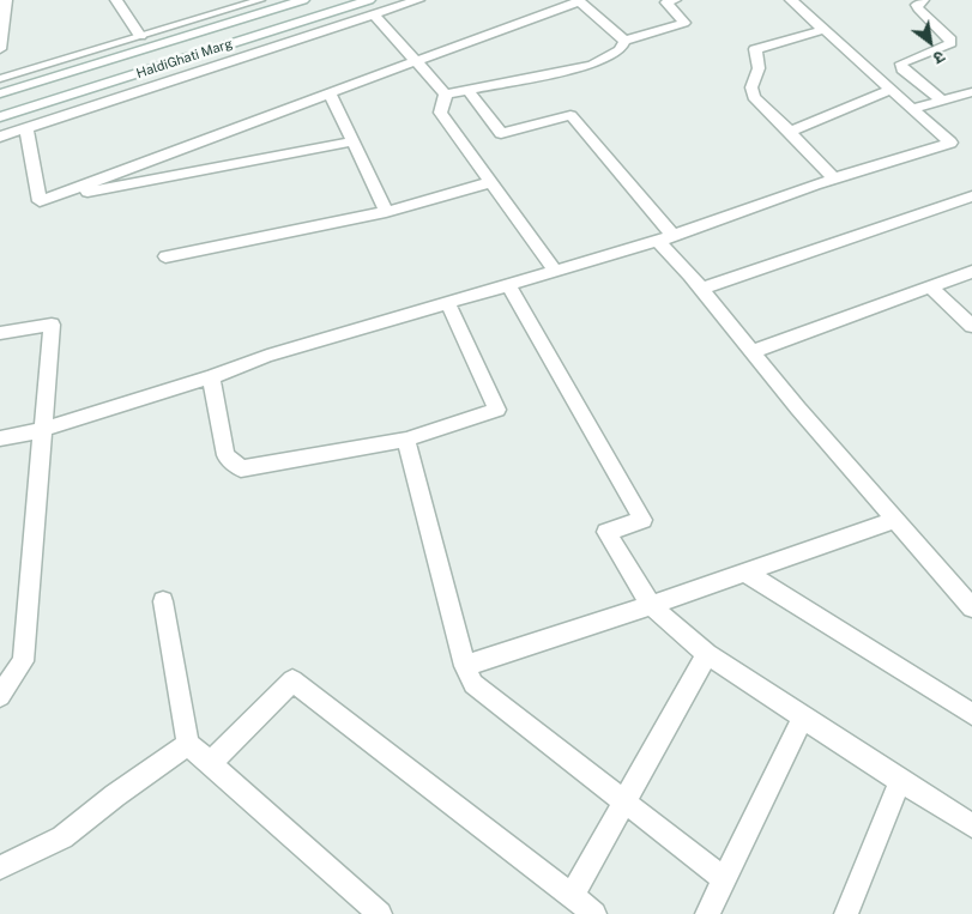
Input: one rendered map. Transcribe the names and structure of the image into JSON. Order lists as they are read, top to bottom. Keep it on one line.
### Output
{"streets":{"street":["HaldiGhati Marg"]},"north":"bottom right"}
